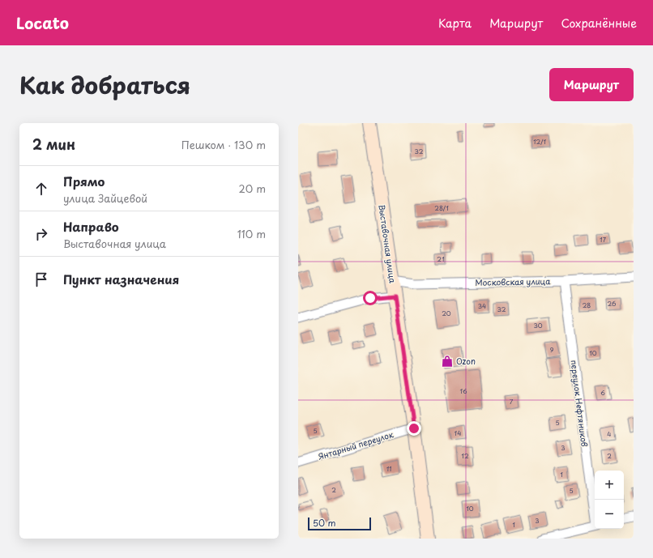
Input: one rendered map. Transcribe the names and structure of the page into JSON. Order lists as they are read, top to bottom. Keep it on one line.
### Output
{"streets":{"street":["Выставочная улица","Московская улица","переулок Нефтяников","Янтарный переулок"]},"crossings":[["Выставочная улица","Московская улица"],["Выставочная улица","Янтарный переулок"],["Московская улица","переулок Нефтяников"]],"places":{"shop":["Ozon"]},"house_numbers":["12/1","32","28/1","17","21","26","28","34","32","20","30","9","10","16","6","7","5","5","14","4","3","12","2","11","1","2","5","10","3","1"],"scale_bar":"50 m","page":{"header":"Locato","nav":["Карта","Маршрут","Сохранённые"],"title":"Как добраться","buttons":"Маршрут","heading":["2 мин","Пешком · 130 m"],"list":[["Прямо","улица Зайцевой","20 m"],["Направо","Выставочная улица","110 m"],"Пункт назначения"],"map_buttons":["+","−"],"scale":"50 m"}}
